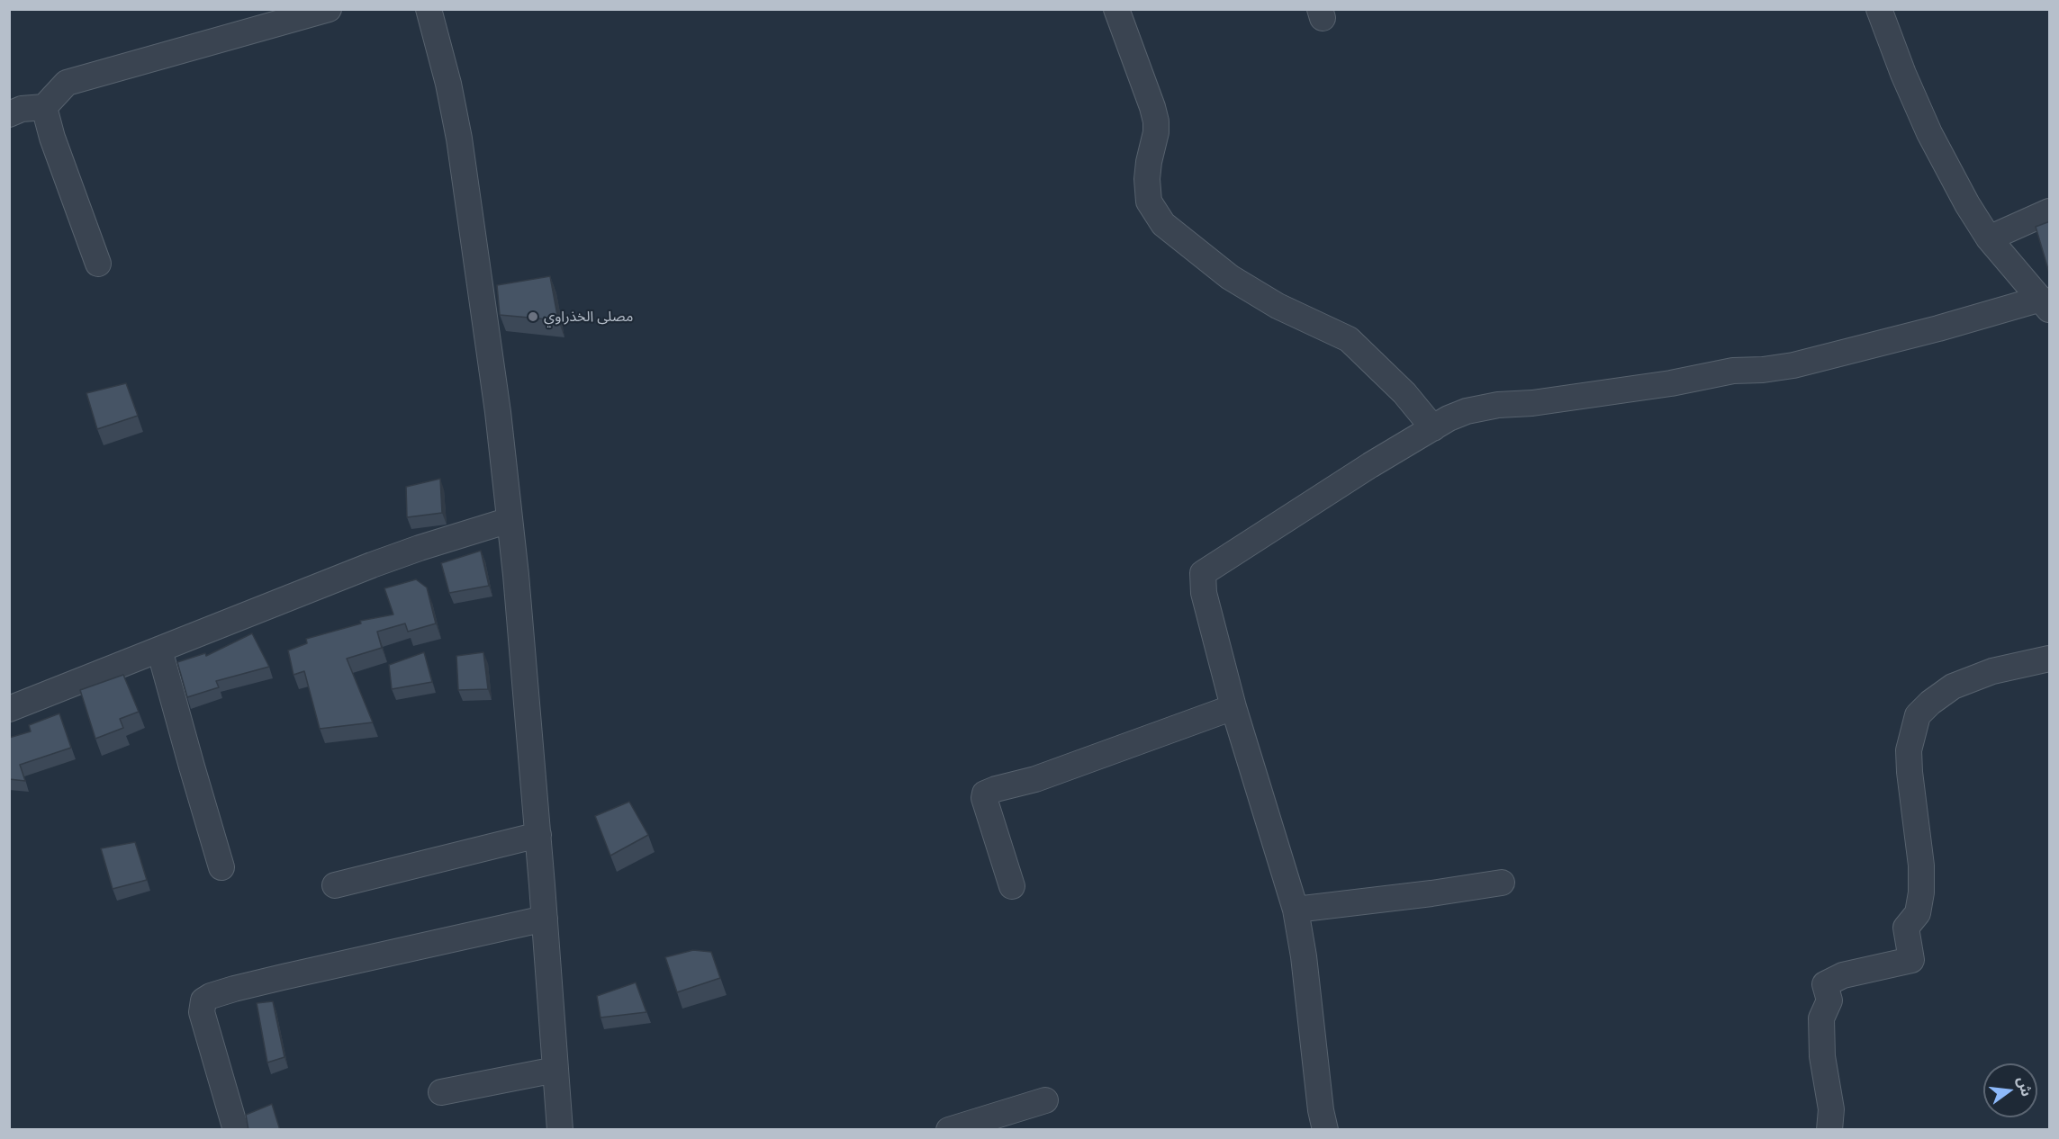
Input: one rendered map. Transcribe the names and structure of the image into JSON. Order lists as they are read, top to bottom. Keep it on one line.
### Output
{"places":["مصلى الخذراوي"],"north":"right"}
